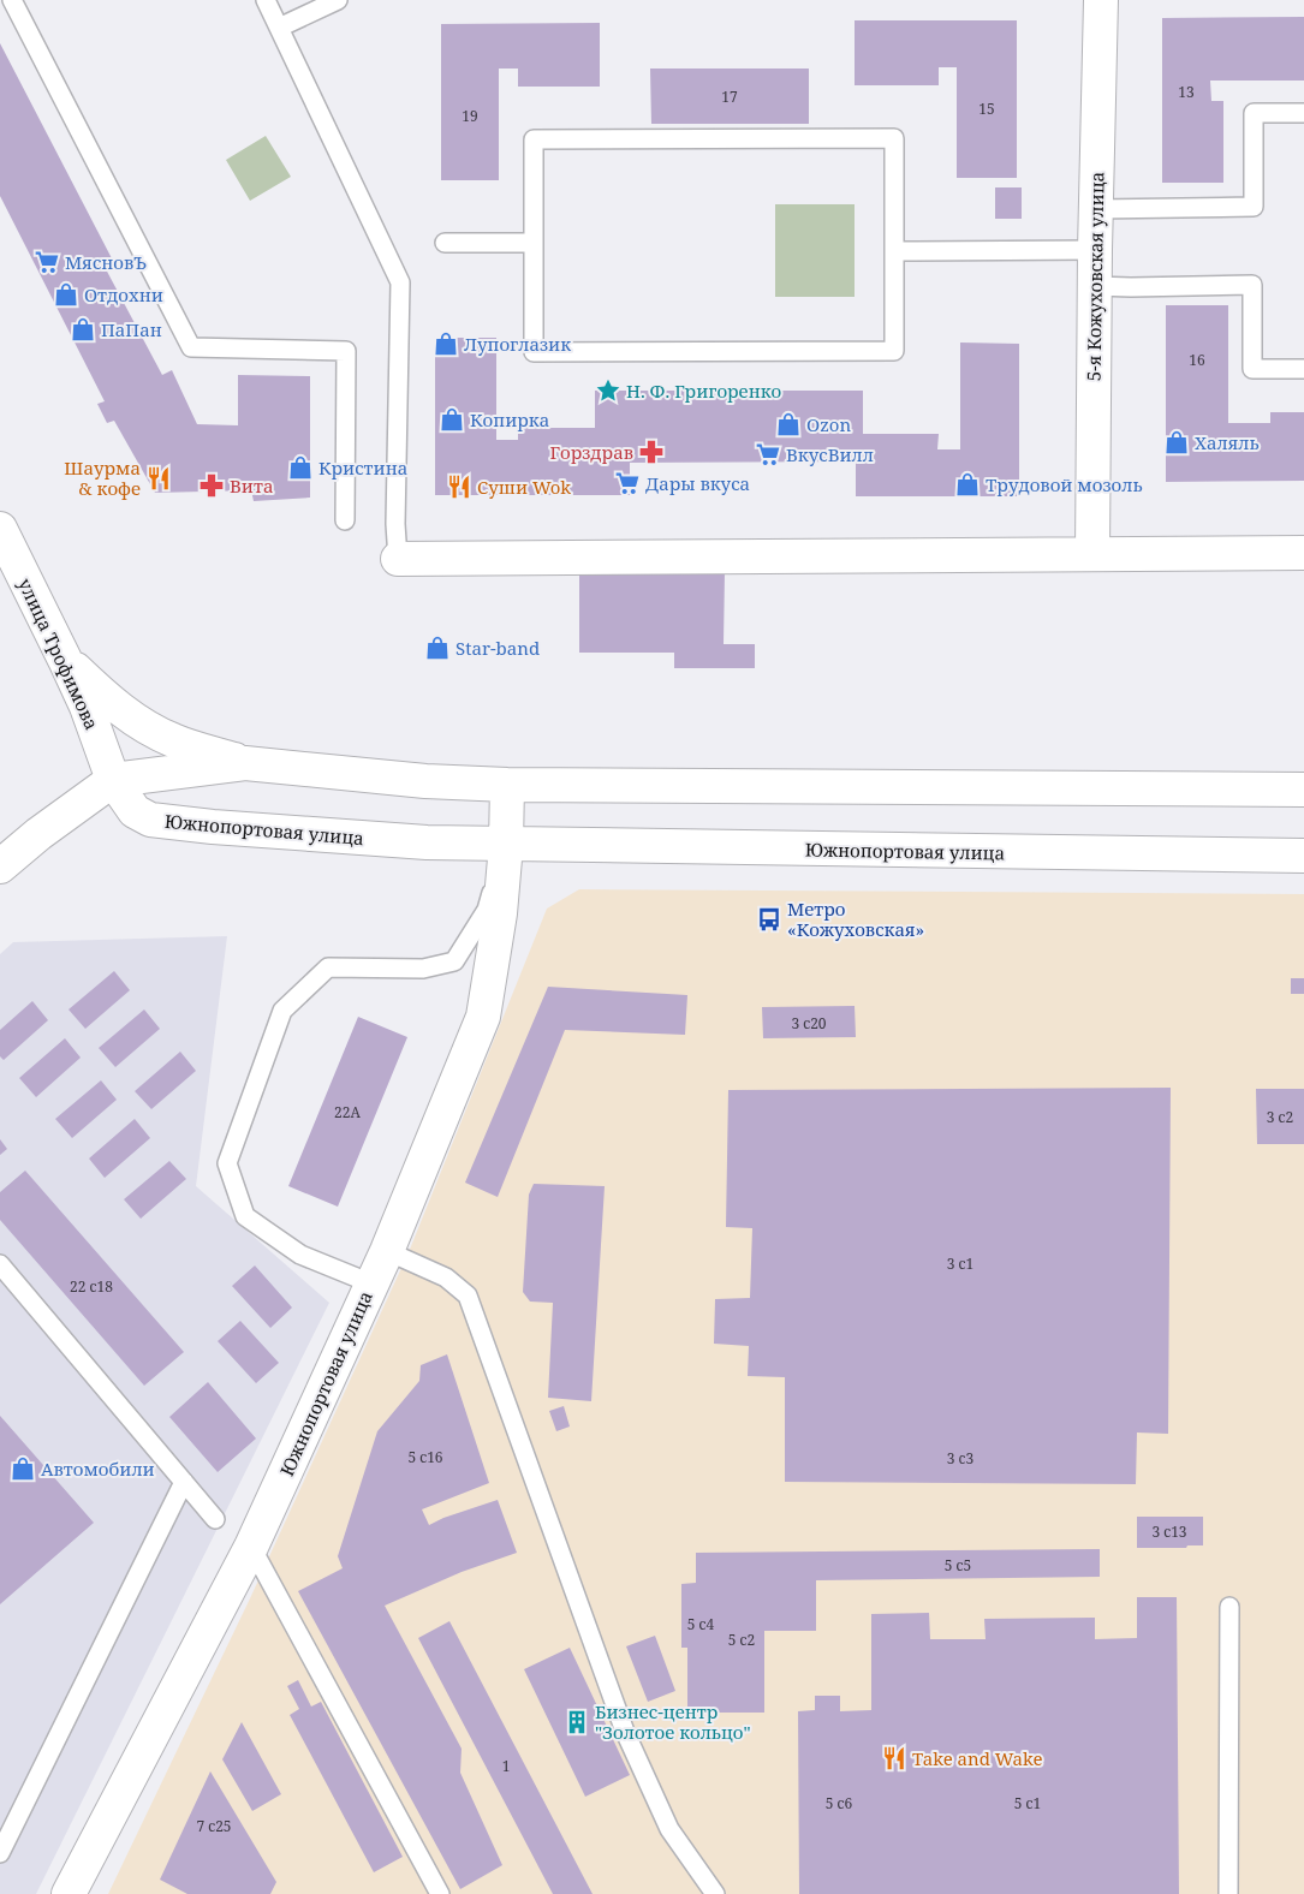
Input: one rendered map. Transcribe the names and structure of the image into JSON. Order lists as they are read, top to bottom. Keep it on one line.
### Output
{"streets":{"main road":["5-я Кожуховская улица","улица Трофимова","Южнопортовая улица"]},"crossings":[["улица Трофимова","Южнопортовая улица"]],"places":{"supermarket":["МясновЪ","ВкусВилл","Дары вкуса"],"shop":["Отдохни","ПаПан","Лупоглазик","Копирка","Ozon","Халяль","Кристина","Трудовой мозоль","Star-band","Автомобили"],"place":["Н. Ф. Григоренко"],"pharmacy":["Горздрав","Вита"],"restaurant":["Шаурма & кофе","Суши Wok","Take and Wake"],"bus stop":["Метро «Кожуховская»"],"building":["Бизнес-центр \"Золотое кольцо\""]},"house_numbers":["13","17","15","19","16","3 с20","22А","3 с2","3 с1","22 с18","5 с16","3 c3","3 с13","5 с5","5 с4","5 с2","1","5 с6","5 с1","7 с25"]}
